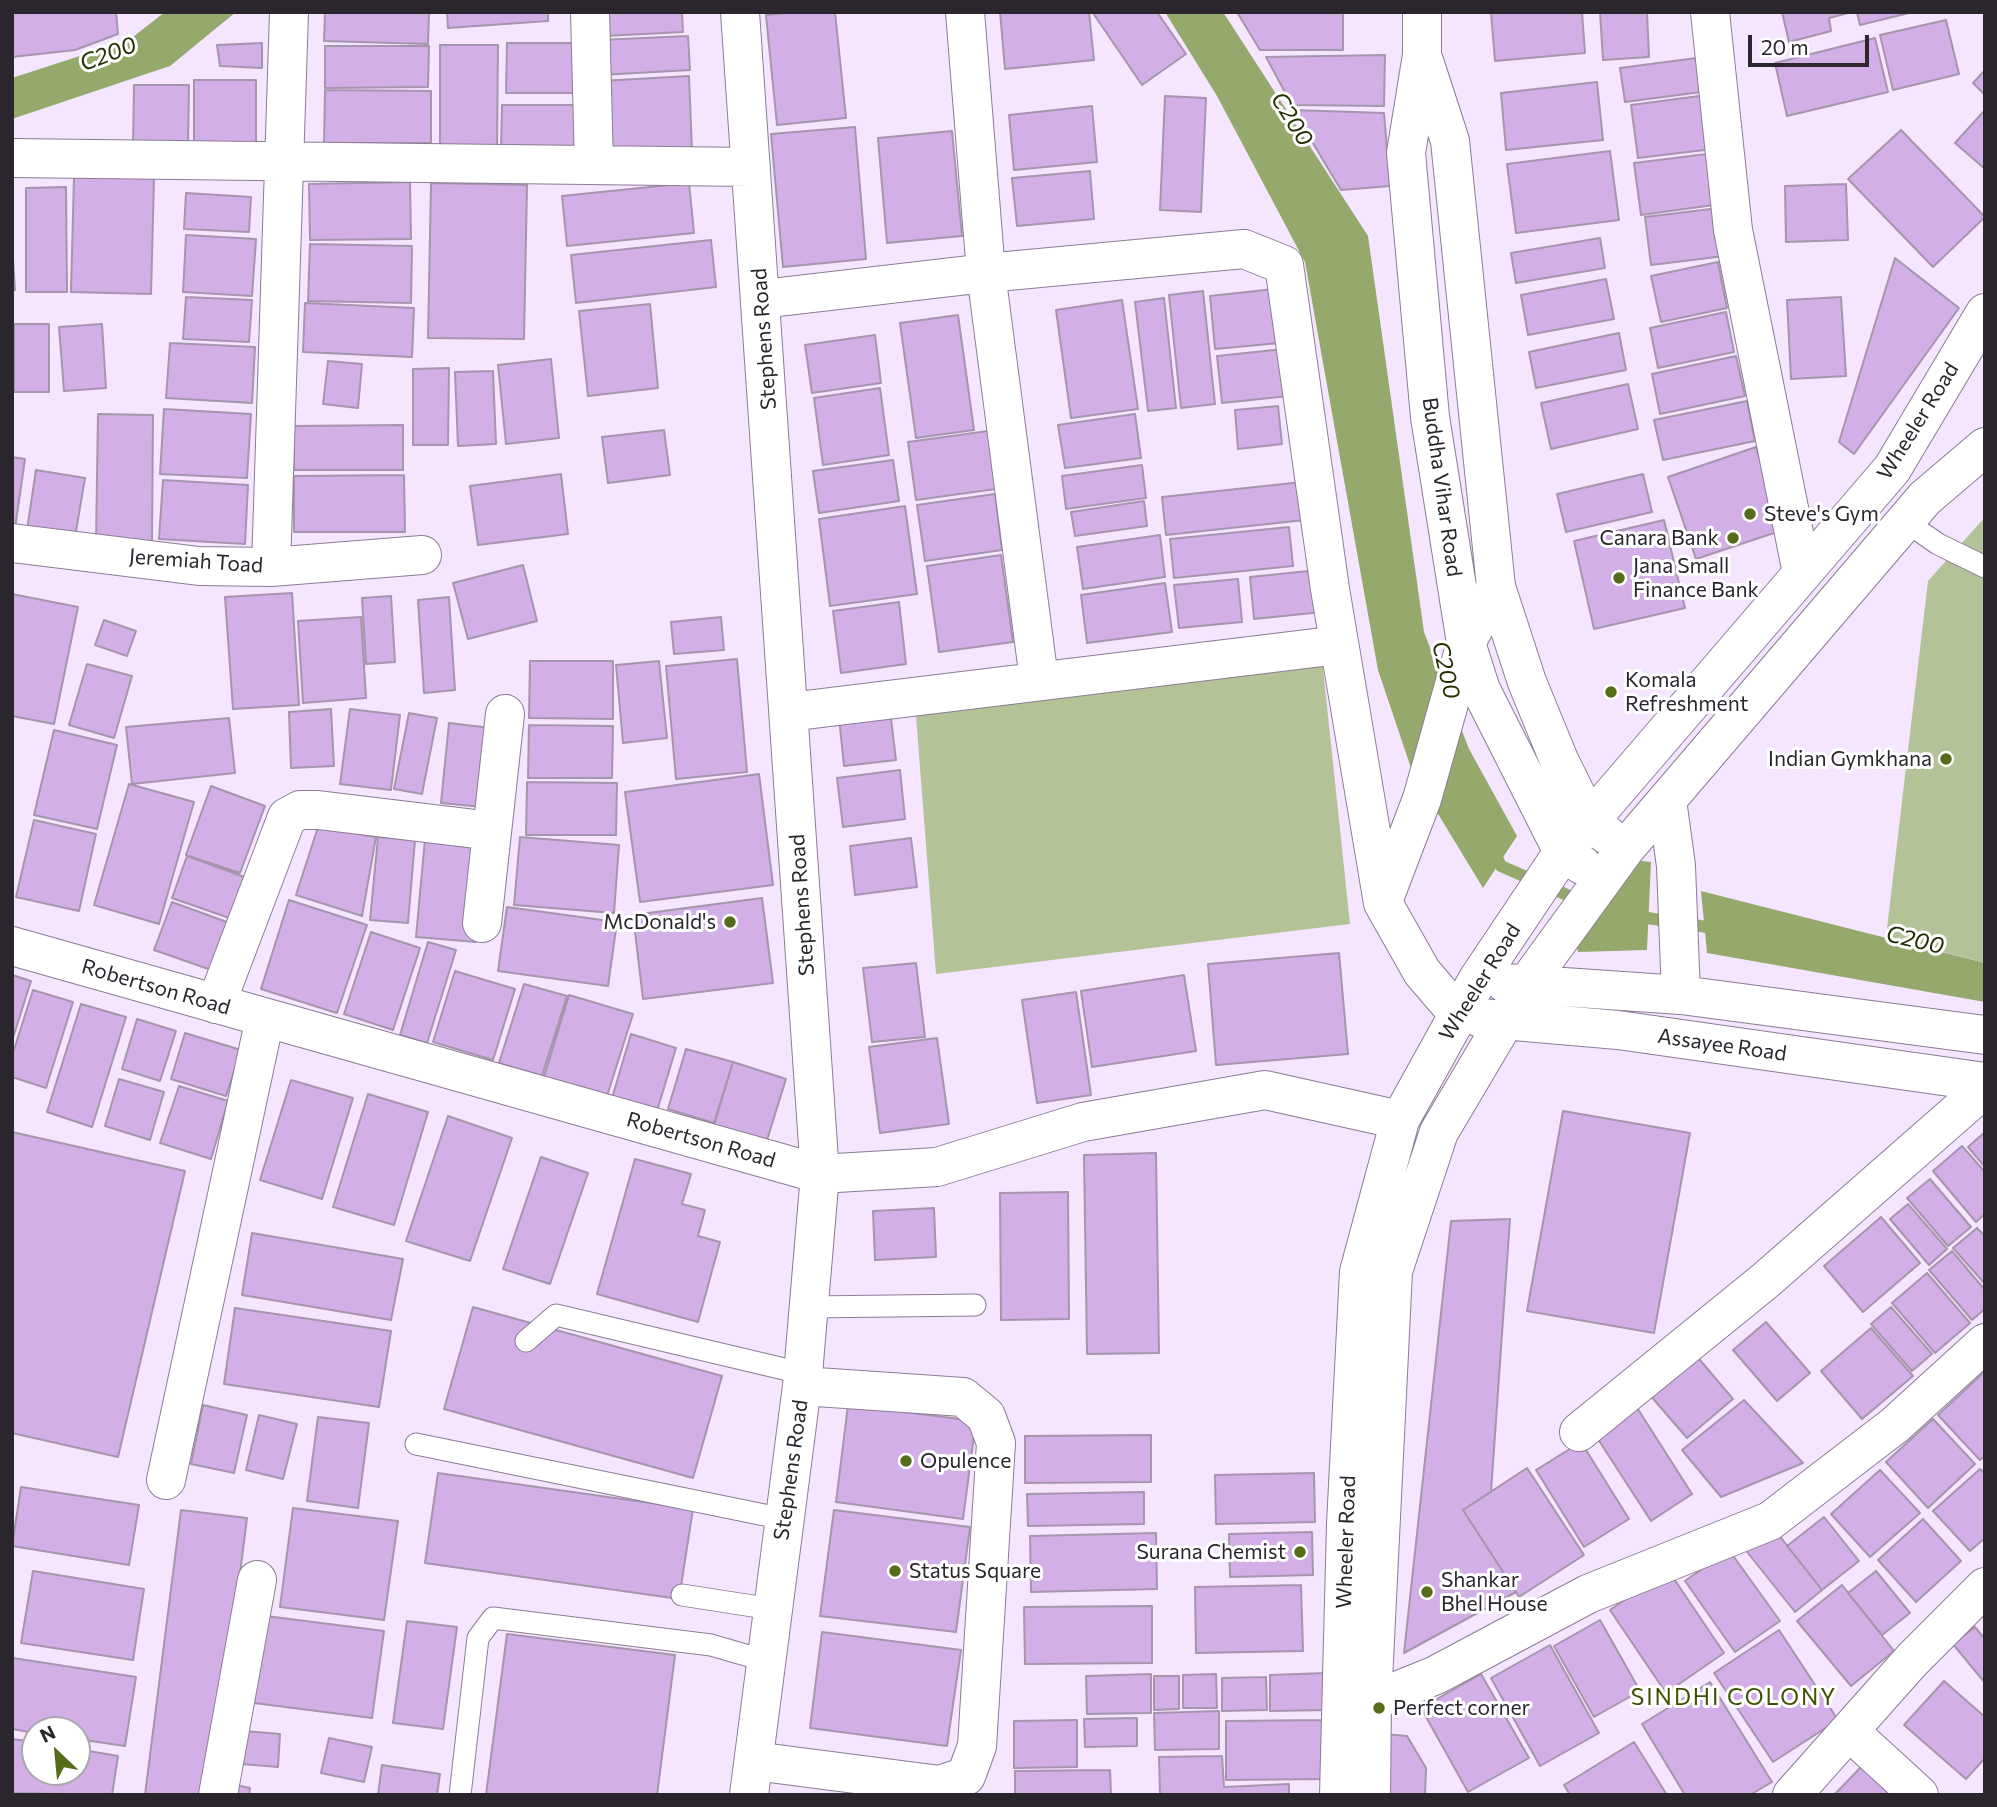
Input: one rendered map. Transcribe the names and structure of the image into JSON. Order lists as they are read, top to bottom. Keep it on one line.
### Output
{"streets":{"street":["Stephens Road","Wheeler Road","Buddha Vihar Road","Jeremiah Toad","Robertson Road","Assayee Road"]},"crossings":[["Stephens Road","Robertson Road"],["Wheeler Road","Buddha Vihar Road"],["Wheeler Road","Robertson Road"],["Wheeler Road","Assayee Road"]],"districts":["SINDHI COLONY"],"water":["C200"],"places":["Steve's Gym","Canara Bank","Jana Small Finance Bank","Komala Refreshment","Indian Gymkhana","McDonald's","Opulence","Surana Chemist","Status Square","Shankar Bhel House","Perfect corner"],"scale_bar":"20 m","north":"top left"}
